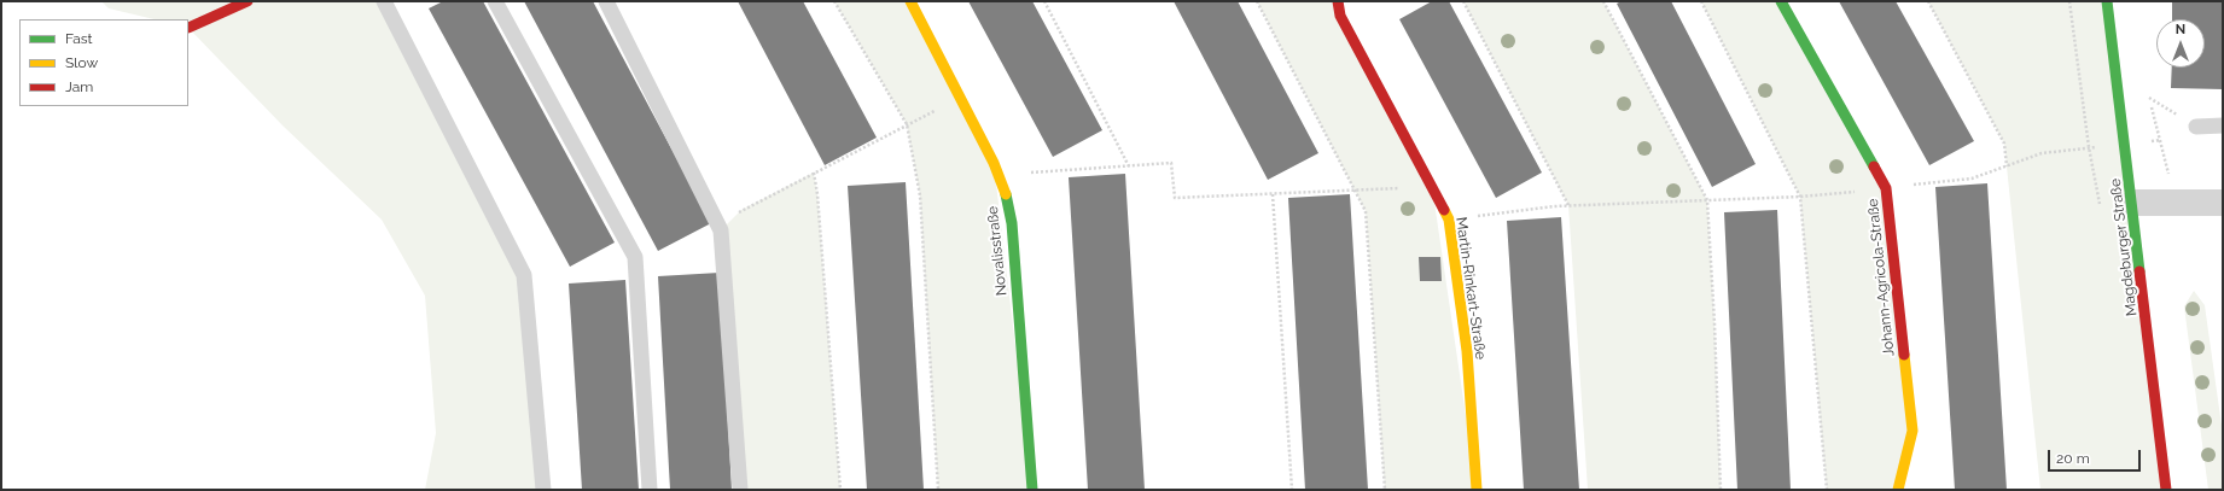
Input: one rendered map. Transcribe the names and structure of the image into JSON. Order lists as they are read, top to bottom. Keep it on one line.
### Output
{"streets":{"street":["Magdeburger Straße","Novalisstraße","Johann-Agricola-Straße","Martin-Rinkart-Straße"]},"legend":["Fast","Slow","Jam"],"scale_bar":"20 m","north":"top"}
